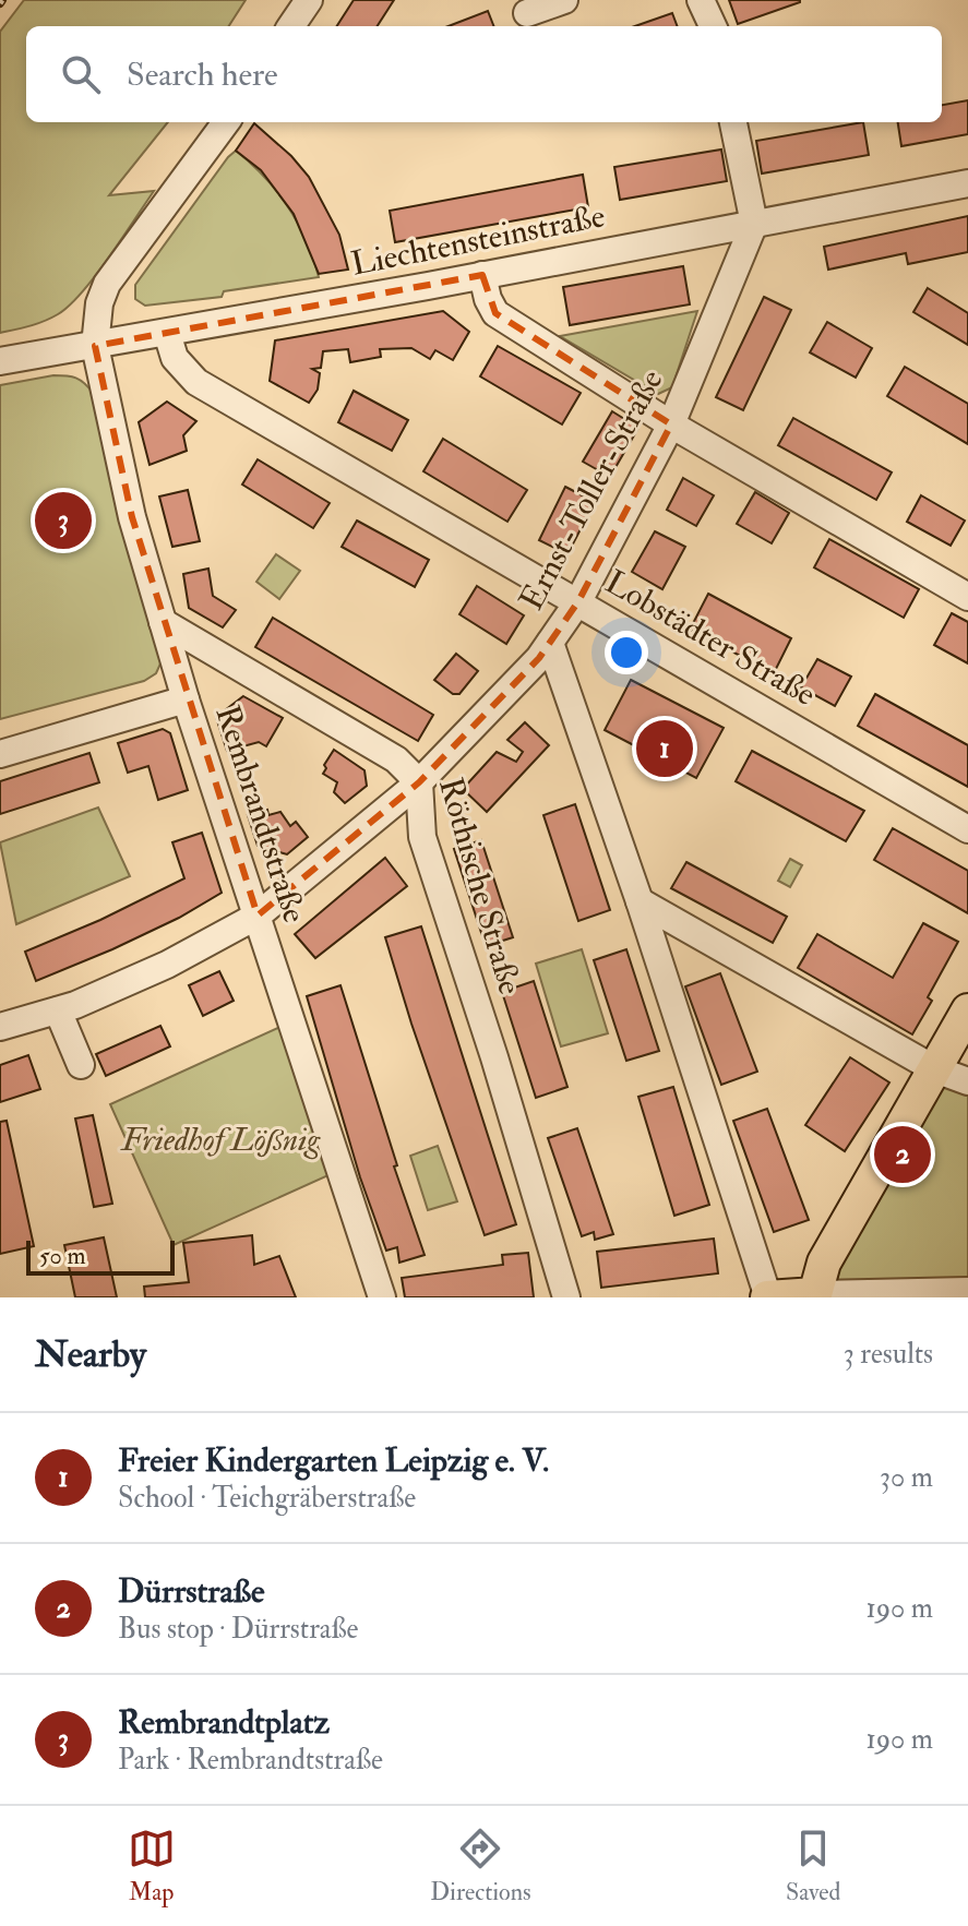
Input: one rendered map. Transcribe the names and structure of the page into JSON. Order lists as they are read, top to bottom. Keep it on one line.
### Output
{"streets":{"street":["Liechtensteinstraße","Ernst-Toller-Straße","Lobstädter Straße","Rembrandtstraße","Röthische Straße"]},"crossings":[["Liechtensteinstraße","Ernst-Toller-Straße"],["Liechtensteinstraße","Lobstädter Straße"],["Liechtensteinstraße","Rembrandtstraße"],["Ernst-Toller-Straße","Lobstädter Straße"],["Ernst-Toller-Straße","Rembrandtstraße"],["Ernst-Toller-Straße","Röthische Straße"],["Rembrandtstraße","Röthische Straße"]],"parks":["Friedhof Lößnig"],"scale_bar":"50 m","page":{"search":"Search here","pins":["3","1","2"],"scale":"50 m","heading":["Nearby","3 results"],"list":[{"mark":"1","name":"Freier Kindergarten Leipzig e. V.","note":"School · Teichgräberstraße","value":"30 m"},{"mark":"2","name":"Dürrstraße","note":"Bus stop · Dürrstraße","value":"190 m"},{"mark":"3","name":"Rembrandtplatz","note":"Park · Rembrandtstraße","value":"190 m"}],"nav":["Map","Directions","Saved"]}}
